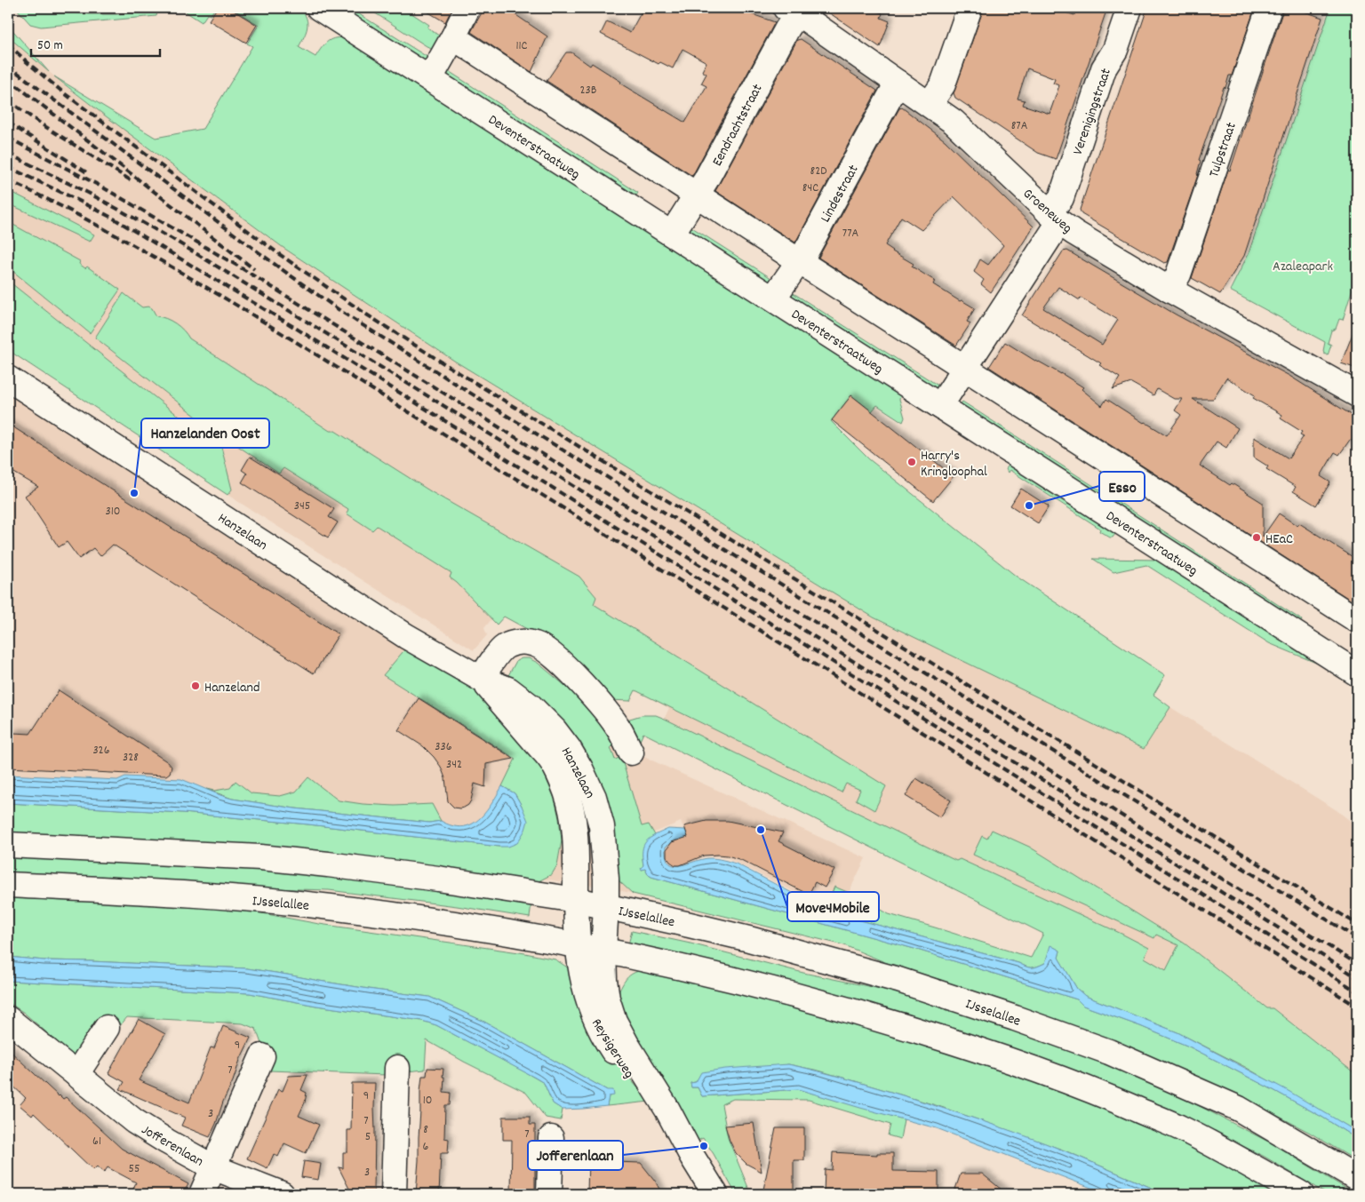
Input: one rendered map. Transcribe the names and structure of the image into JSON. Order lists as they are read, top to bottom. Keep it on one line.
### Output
{"streets":{"street":["Verenigingstraat","Eendrachtstraat","Deventerstraatweg","Tulpstraat","Lindestraat","Groeneweg","Hanzelaan","IJsselallee","Reysigerweg","Jofferenlaan"]},"crossings":[["Verenigingstraat","Deventerstraatweg"],["Verenigingstraat","Groeneweg"],["Eendrachtstraat","Deventerstraatweg"],["Eendrachtstraat","Groeneweg"],["Deventerstraatweg","Lindestraat"],["Tulpstraat","Groeneweg"],["Lindestraat","Groeneweg"],["Hanzelaan","IJsselallee"],["IJsselallee","Reysigerweg"]],"parks":["Azaleapark"],"places":["Harry's Kringloophal","Hanzelanden Oost","Esso","HEaC","Hanzeland","Move4Mobile","Jofferenlaan"],"house_numbers":["11C","23B","87A","82D","84C","77A","345","310","336","326","328","342","9","7","9","10","3","7","8","7","5","61","6","55","3"],"scale_bar":"50 m"}
